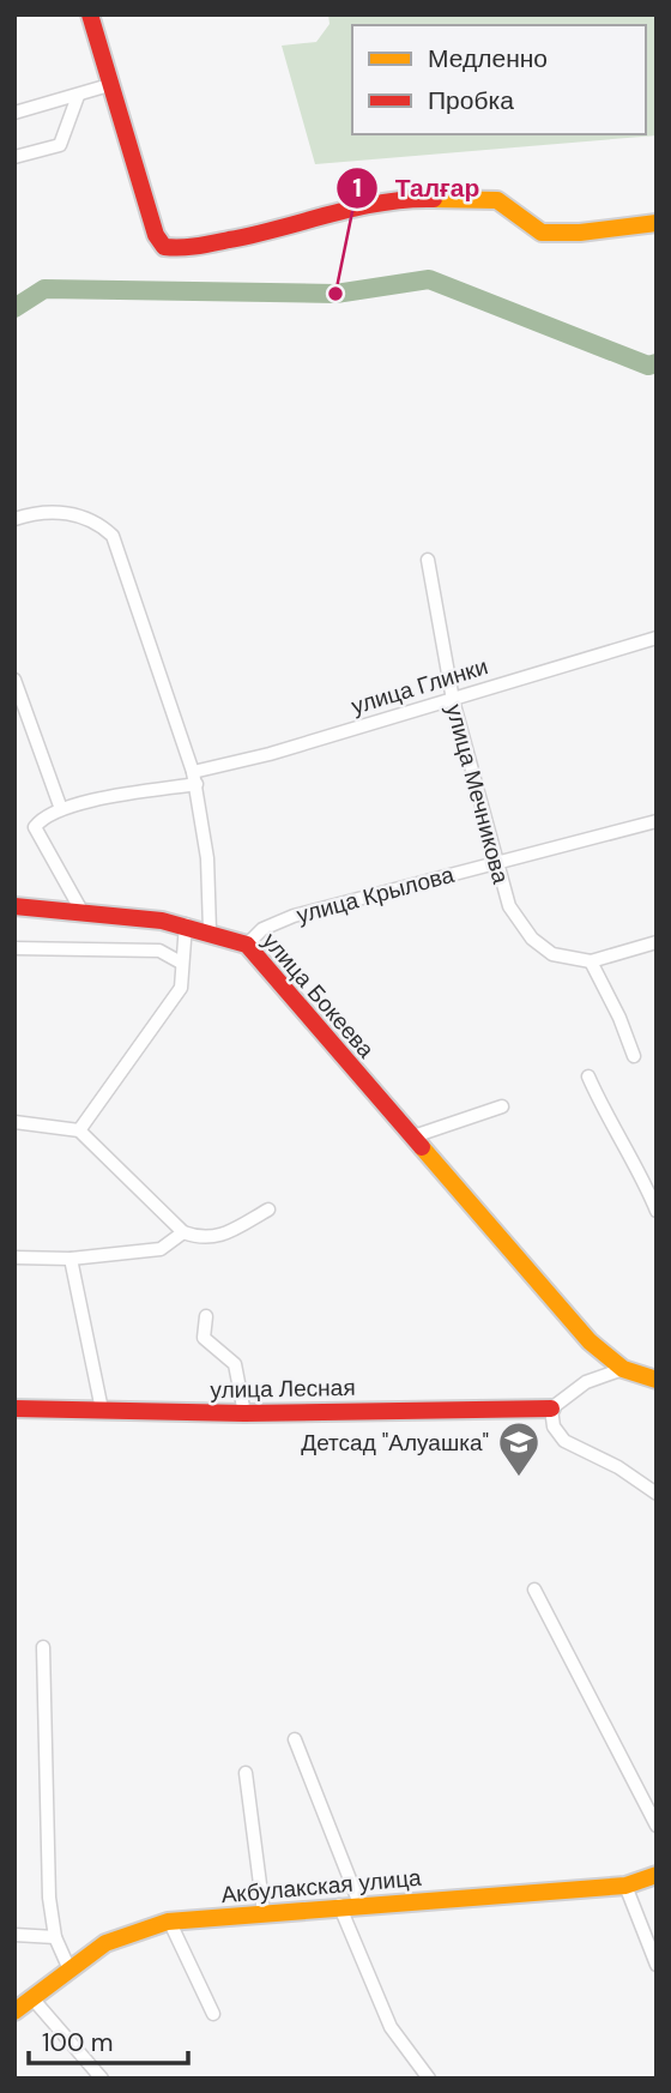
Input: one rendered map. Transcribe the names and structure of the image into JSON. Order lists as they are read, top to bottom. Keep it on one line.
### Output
{"streets":{"street":["улица Глинки","улица Мечникова","улица Крылова","улица Бокеева","улица Лесная","Акбулакская улица"]},"crossings":[["улица Глинки","улица Мечникова"],["улица Мечникова","улица Крылова"],["улица Крылова","улица Бокеева"]],"places":{"other":["Талғар"],"school or university":["Детсад \"Алуашка\""]},"legend":["Медленно","Пробка"],"scale_bar":"100 m"}
